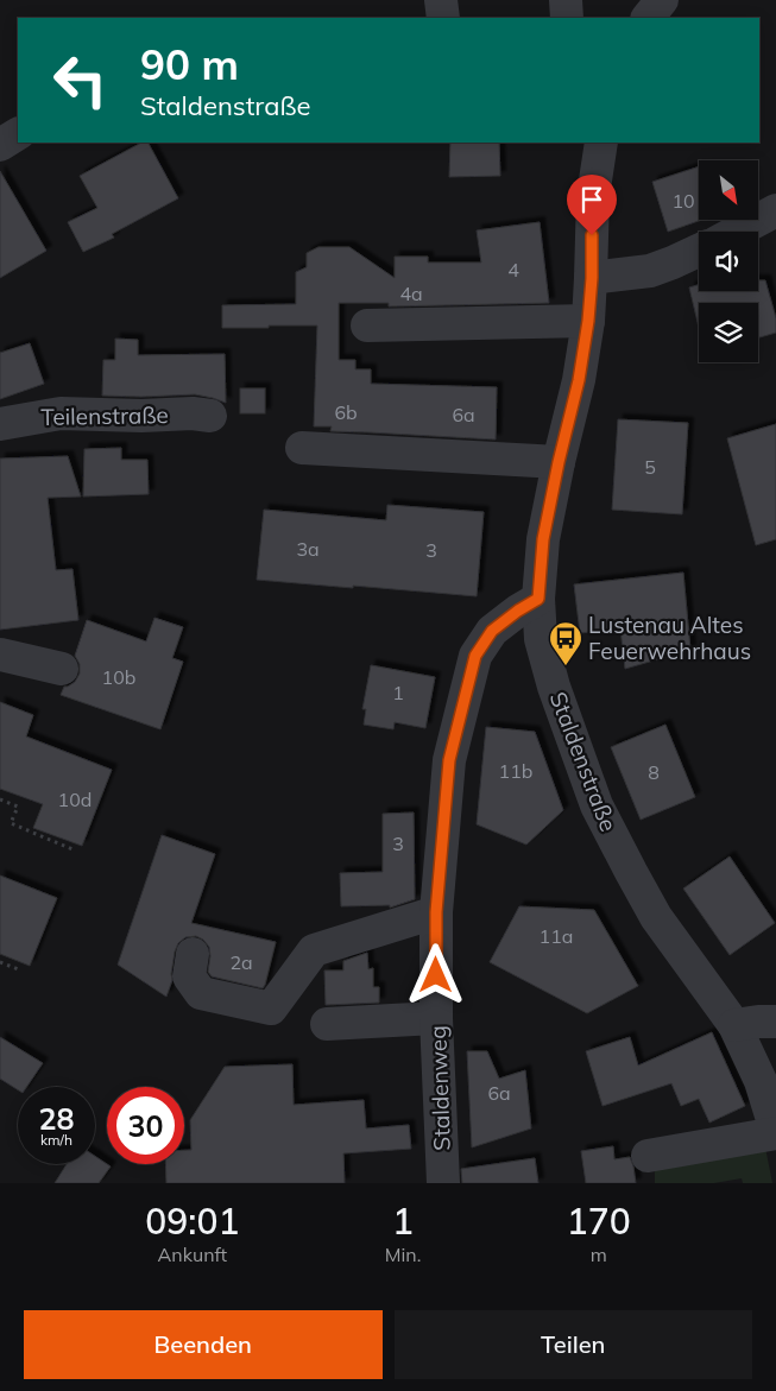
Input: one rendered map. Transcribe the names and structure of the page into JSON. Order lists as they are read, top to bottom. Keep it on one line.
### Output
{"streets":{"street":["Teilenstraße","Staldenstraße","Staldenweg"]},"crossings":[["Staldenstraße","Staldenweg"]],"places":{"bus stop":["Lustenau Altes Feuerwehrhaus"]},"house_numbers":["10","4","4a","6b","6a","5","3a","3","10b","1","11b","8","10d","3","11a","2a","6a"],"north":"bottom right","page":{"turn":["90 m","Staldenstraße"],"speed":"28 km/h","limit":"30","eta":["09:01","Ankunft","1","Min.","170","m"],"buttons":["Beenden","Teilen"]}}
